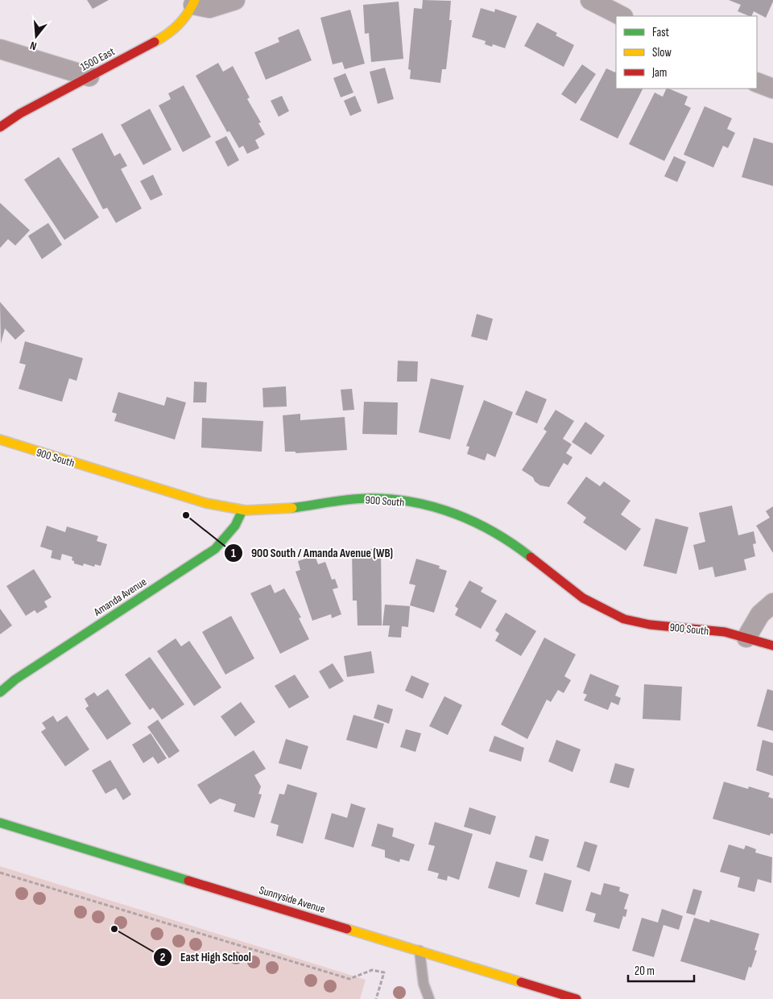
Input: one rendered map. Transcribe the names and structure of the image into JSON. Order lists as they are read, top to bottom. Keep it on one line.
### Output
{"streets":{"street":["1500 East","900 South","Amanda Avenue","Sunnyside Avenue"]},"crossings":[["900 South","Amanda Avenue"]],"places":["900 South / Amanda Avenue (WB)","East High School"],"legend":["Fast","Slow","Jam"],"scale_bar":"20 m","north":"bottom"}
